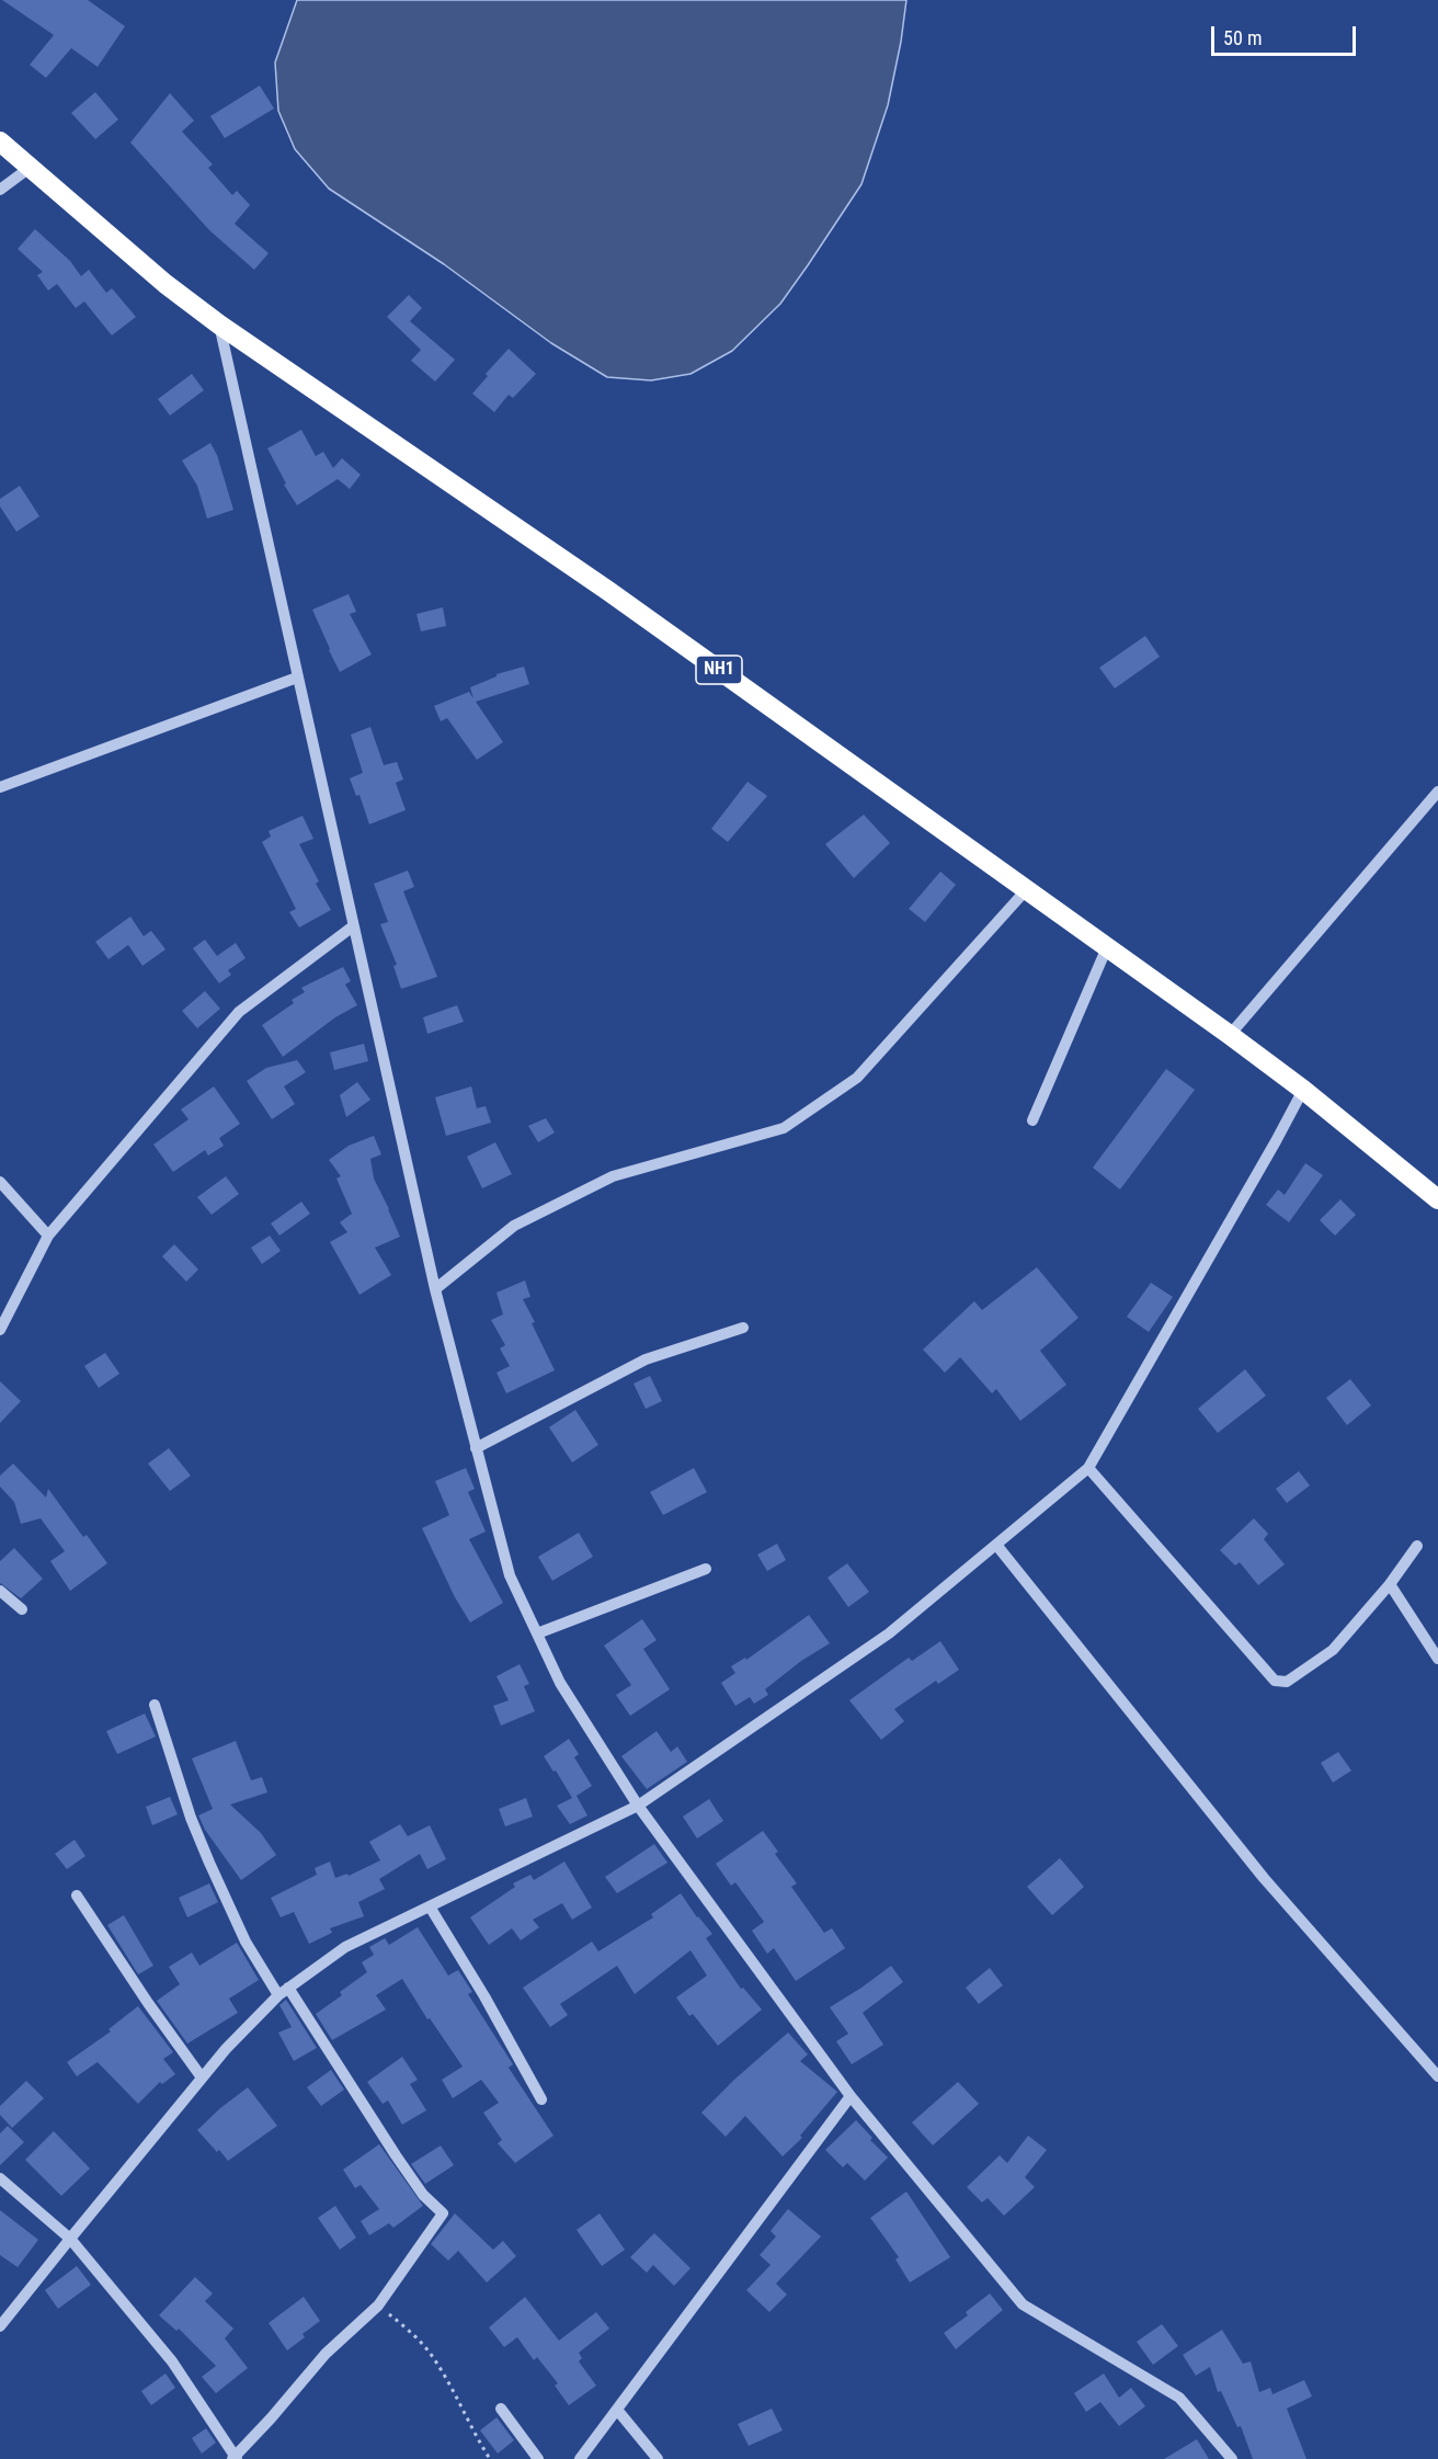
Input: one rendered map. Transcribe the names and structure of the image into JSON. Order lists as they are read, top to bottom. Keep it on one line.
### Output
{"streets":{"highway":["NH1"]},"scale_bar":"50 m"}
